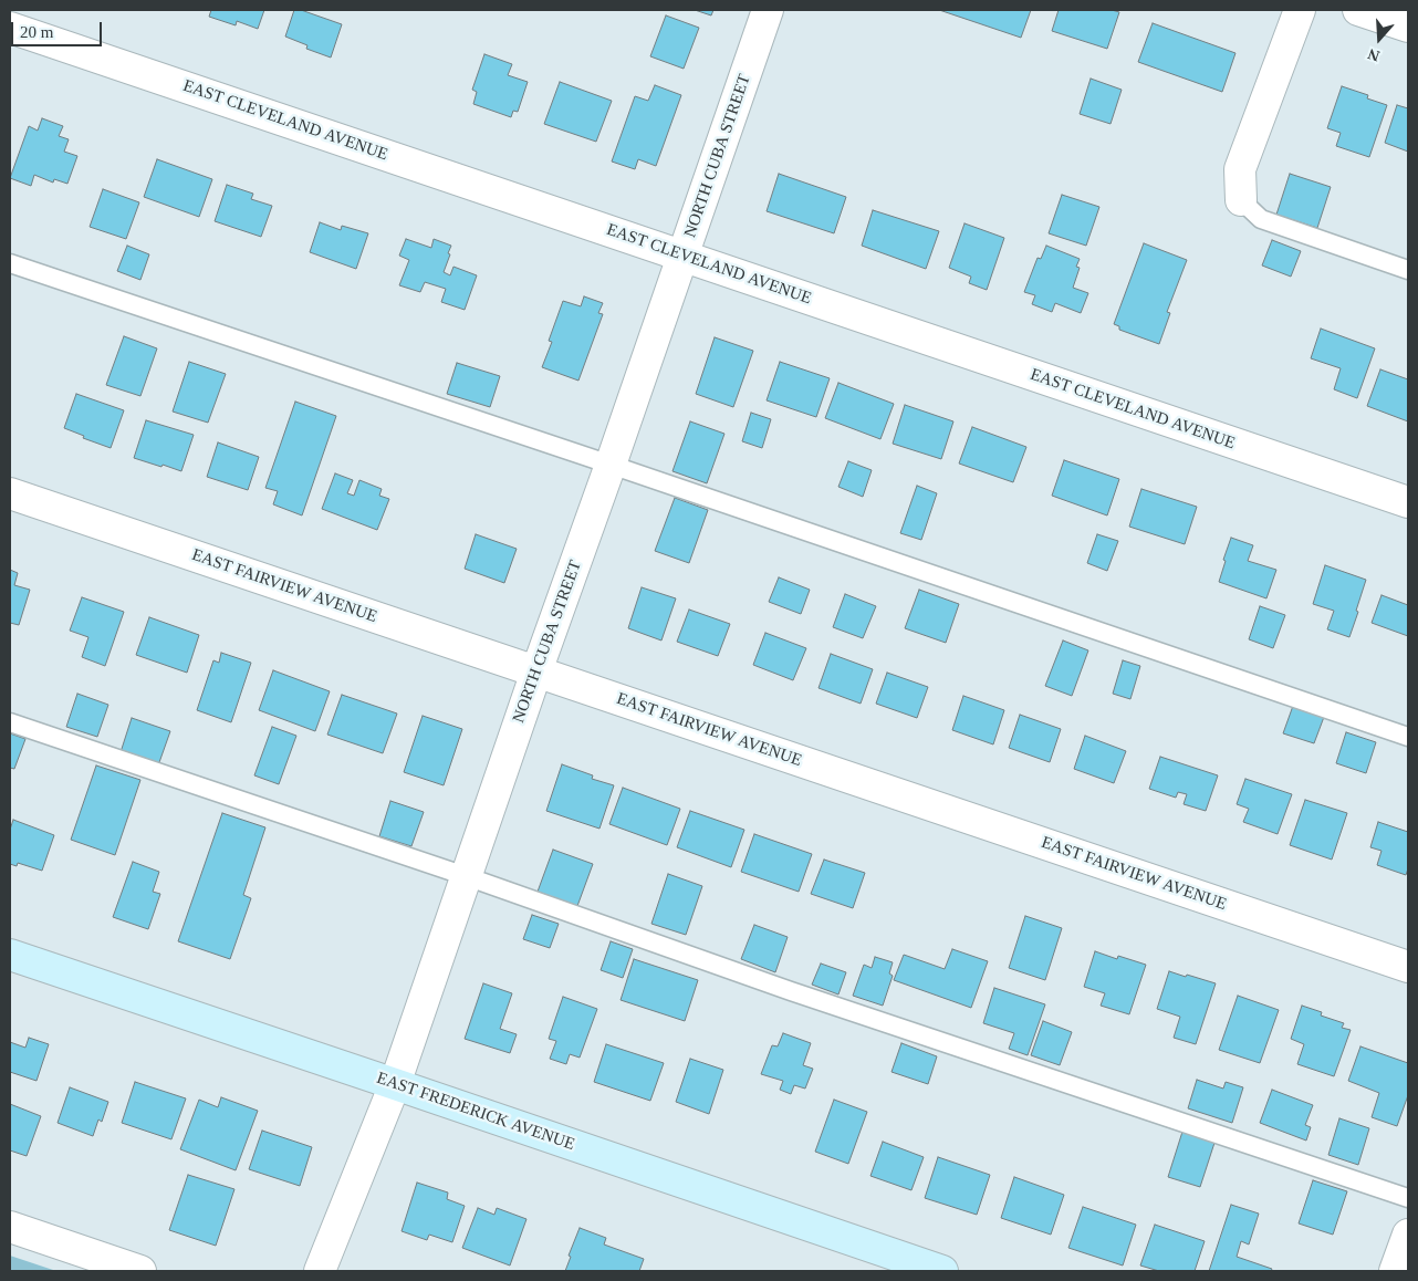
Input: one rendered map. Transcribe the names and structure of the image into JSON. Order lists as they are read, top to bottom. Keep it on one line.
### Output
{"streets":{"main road":["EAST FREDERICK AVENUE"],"street":["EAST CLEVELAND AVENUE","NORTH CUBA STREET","EAST FAIRVIEW AVENUE"]},"crossings":[["EAST CLEVELAND AVENUE","NORTH CUBA STREET"],["NORTH CUBA STREET","EAST FAIRVIEW AVENUE"],["NORTH CUBA STREET","EAST FREDERICK AVENUE"]],"scale_bar":"20 m","north":"bottom"}
